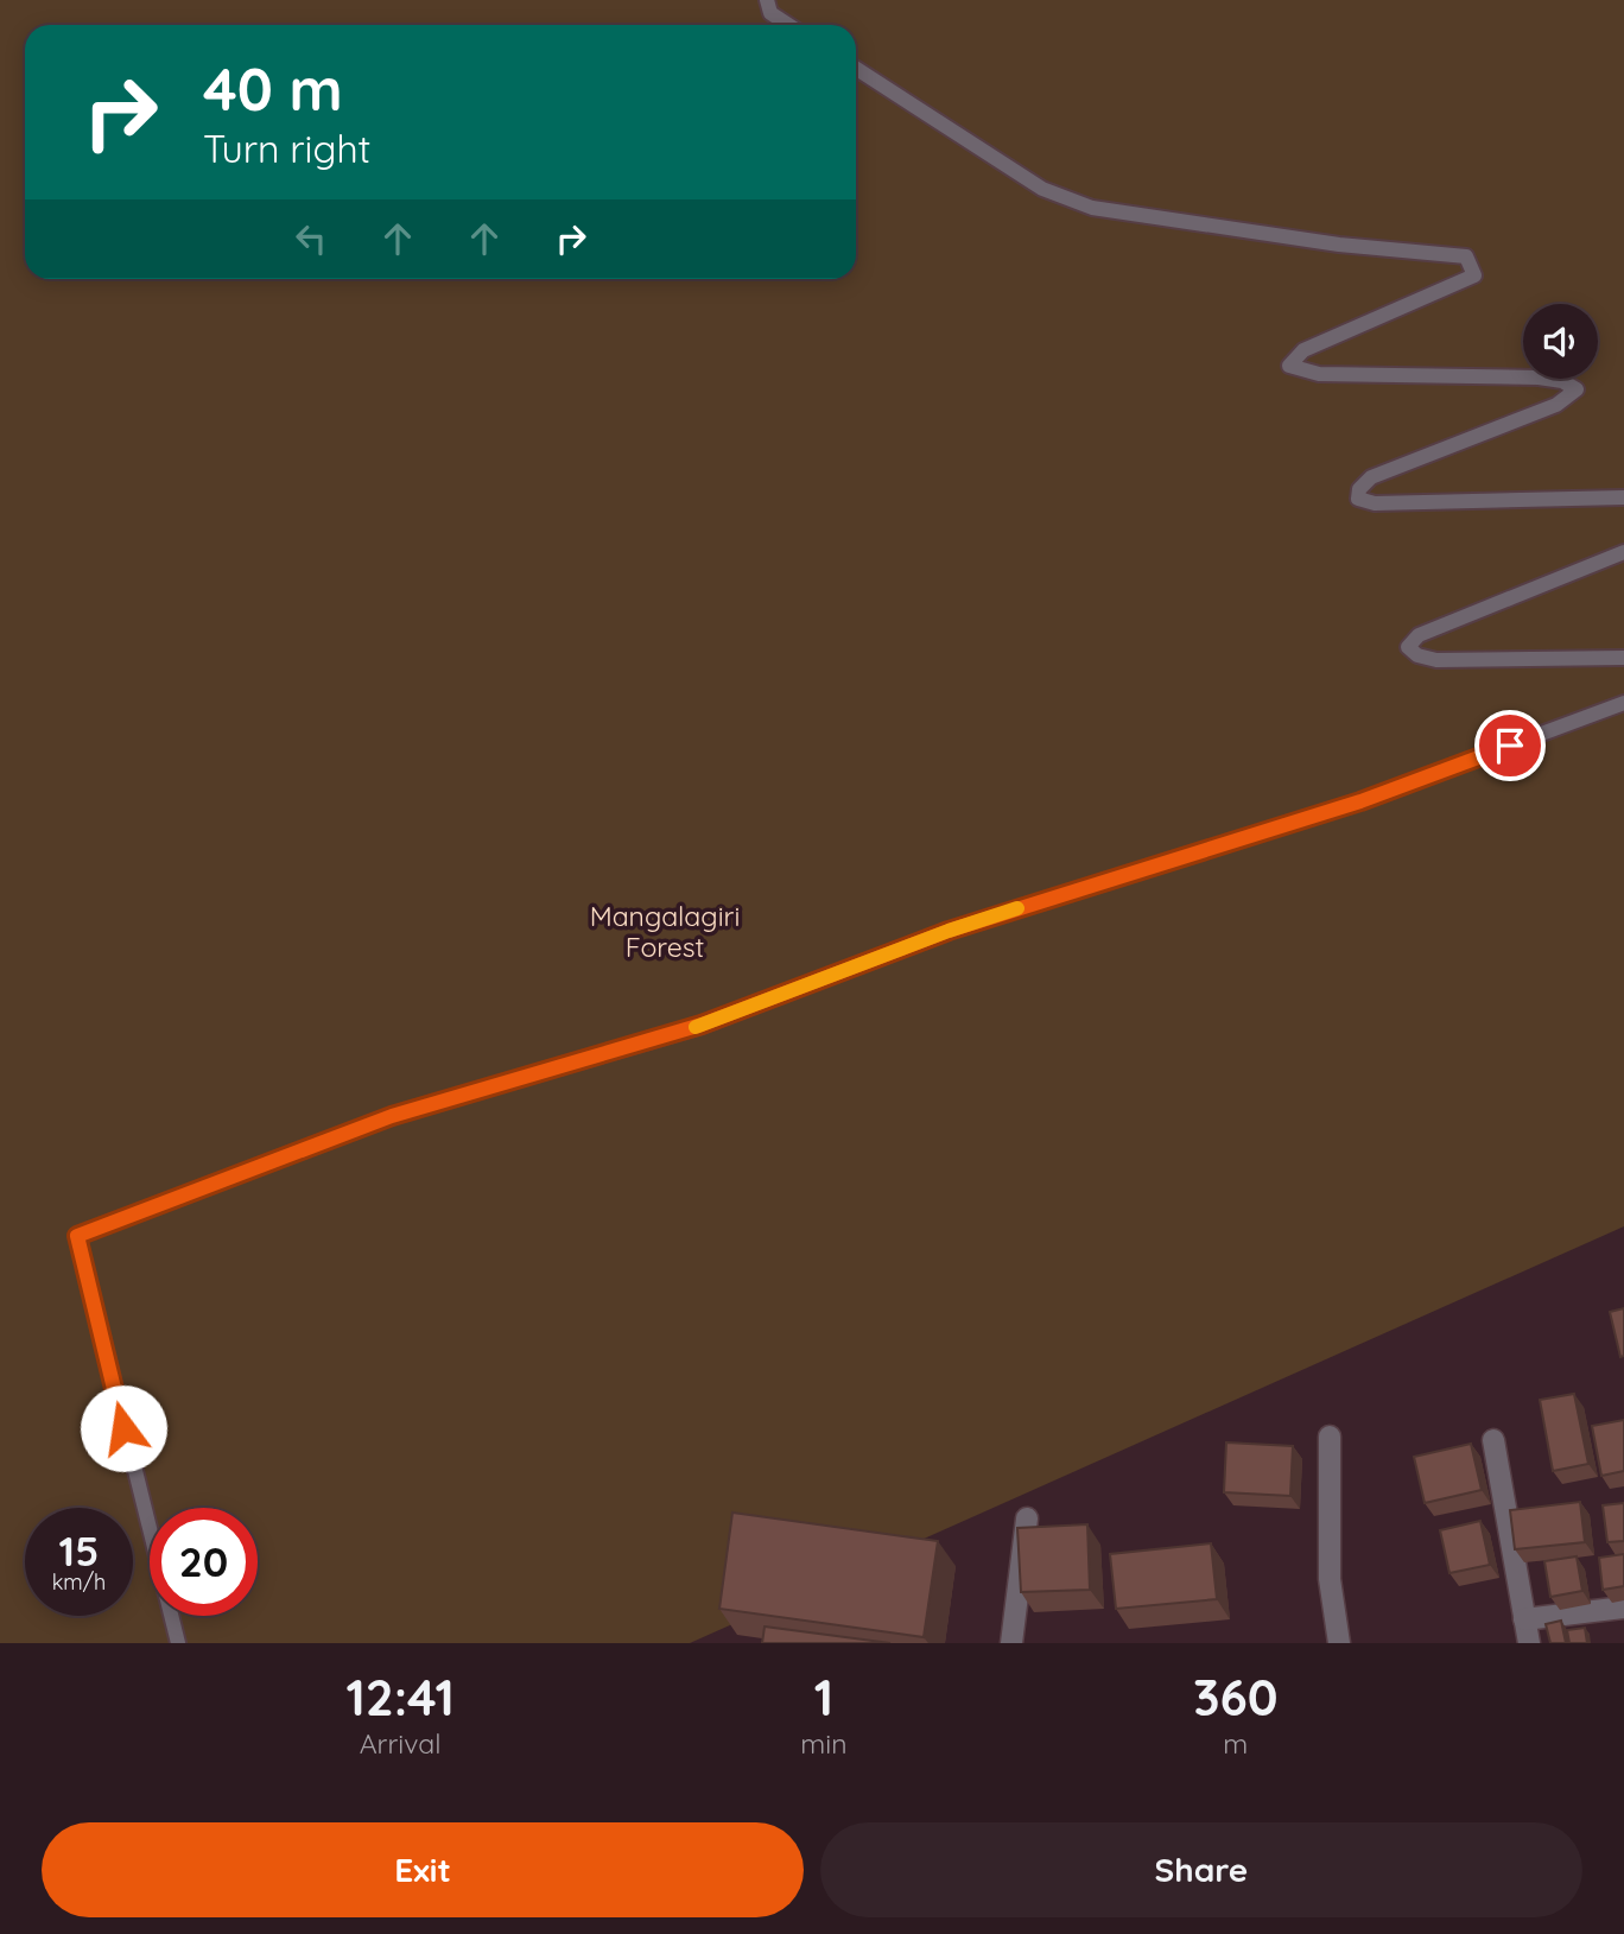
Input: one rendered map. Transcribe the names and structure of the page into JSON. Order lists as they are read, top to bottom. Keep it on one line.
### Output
{"parks":["Mangalagiri Forest"],"page":{"turn":["40 m","Turn right"],"speed":"15 km/h","limit":"20","eta":["12:41","Arrival","1","min","360","m"],"buttons":["Exit","Share"]}}
